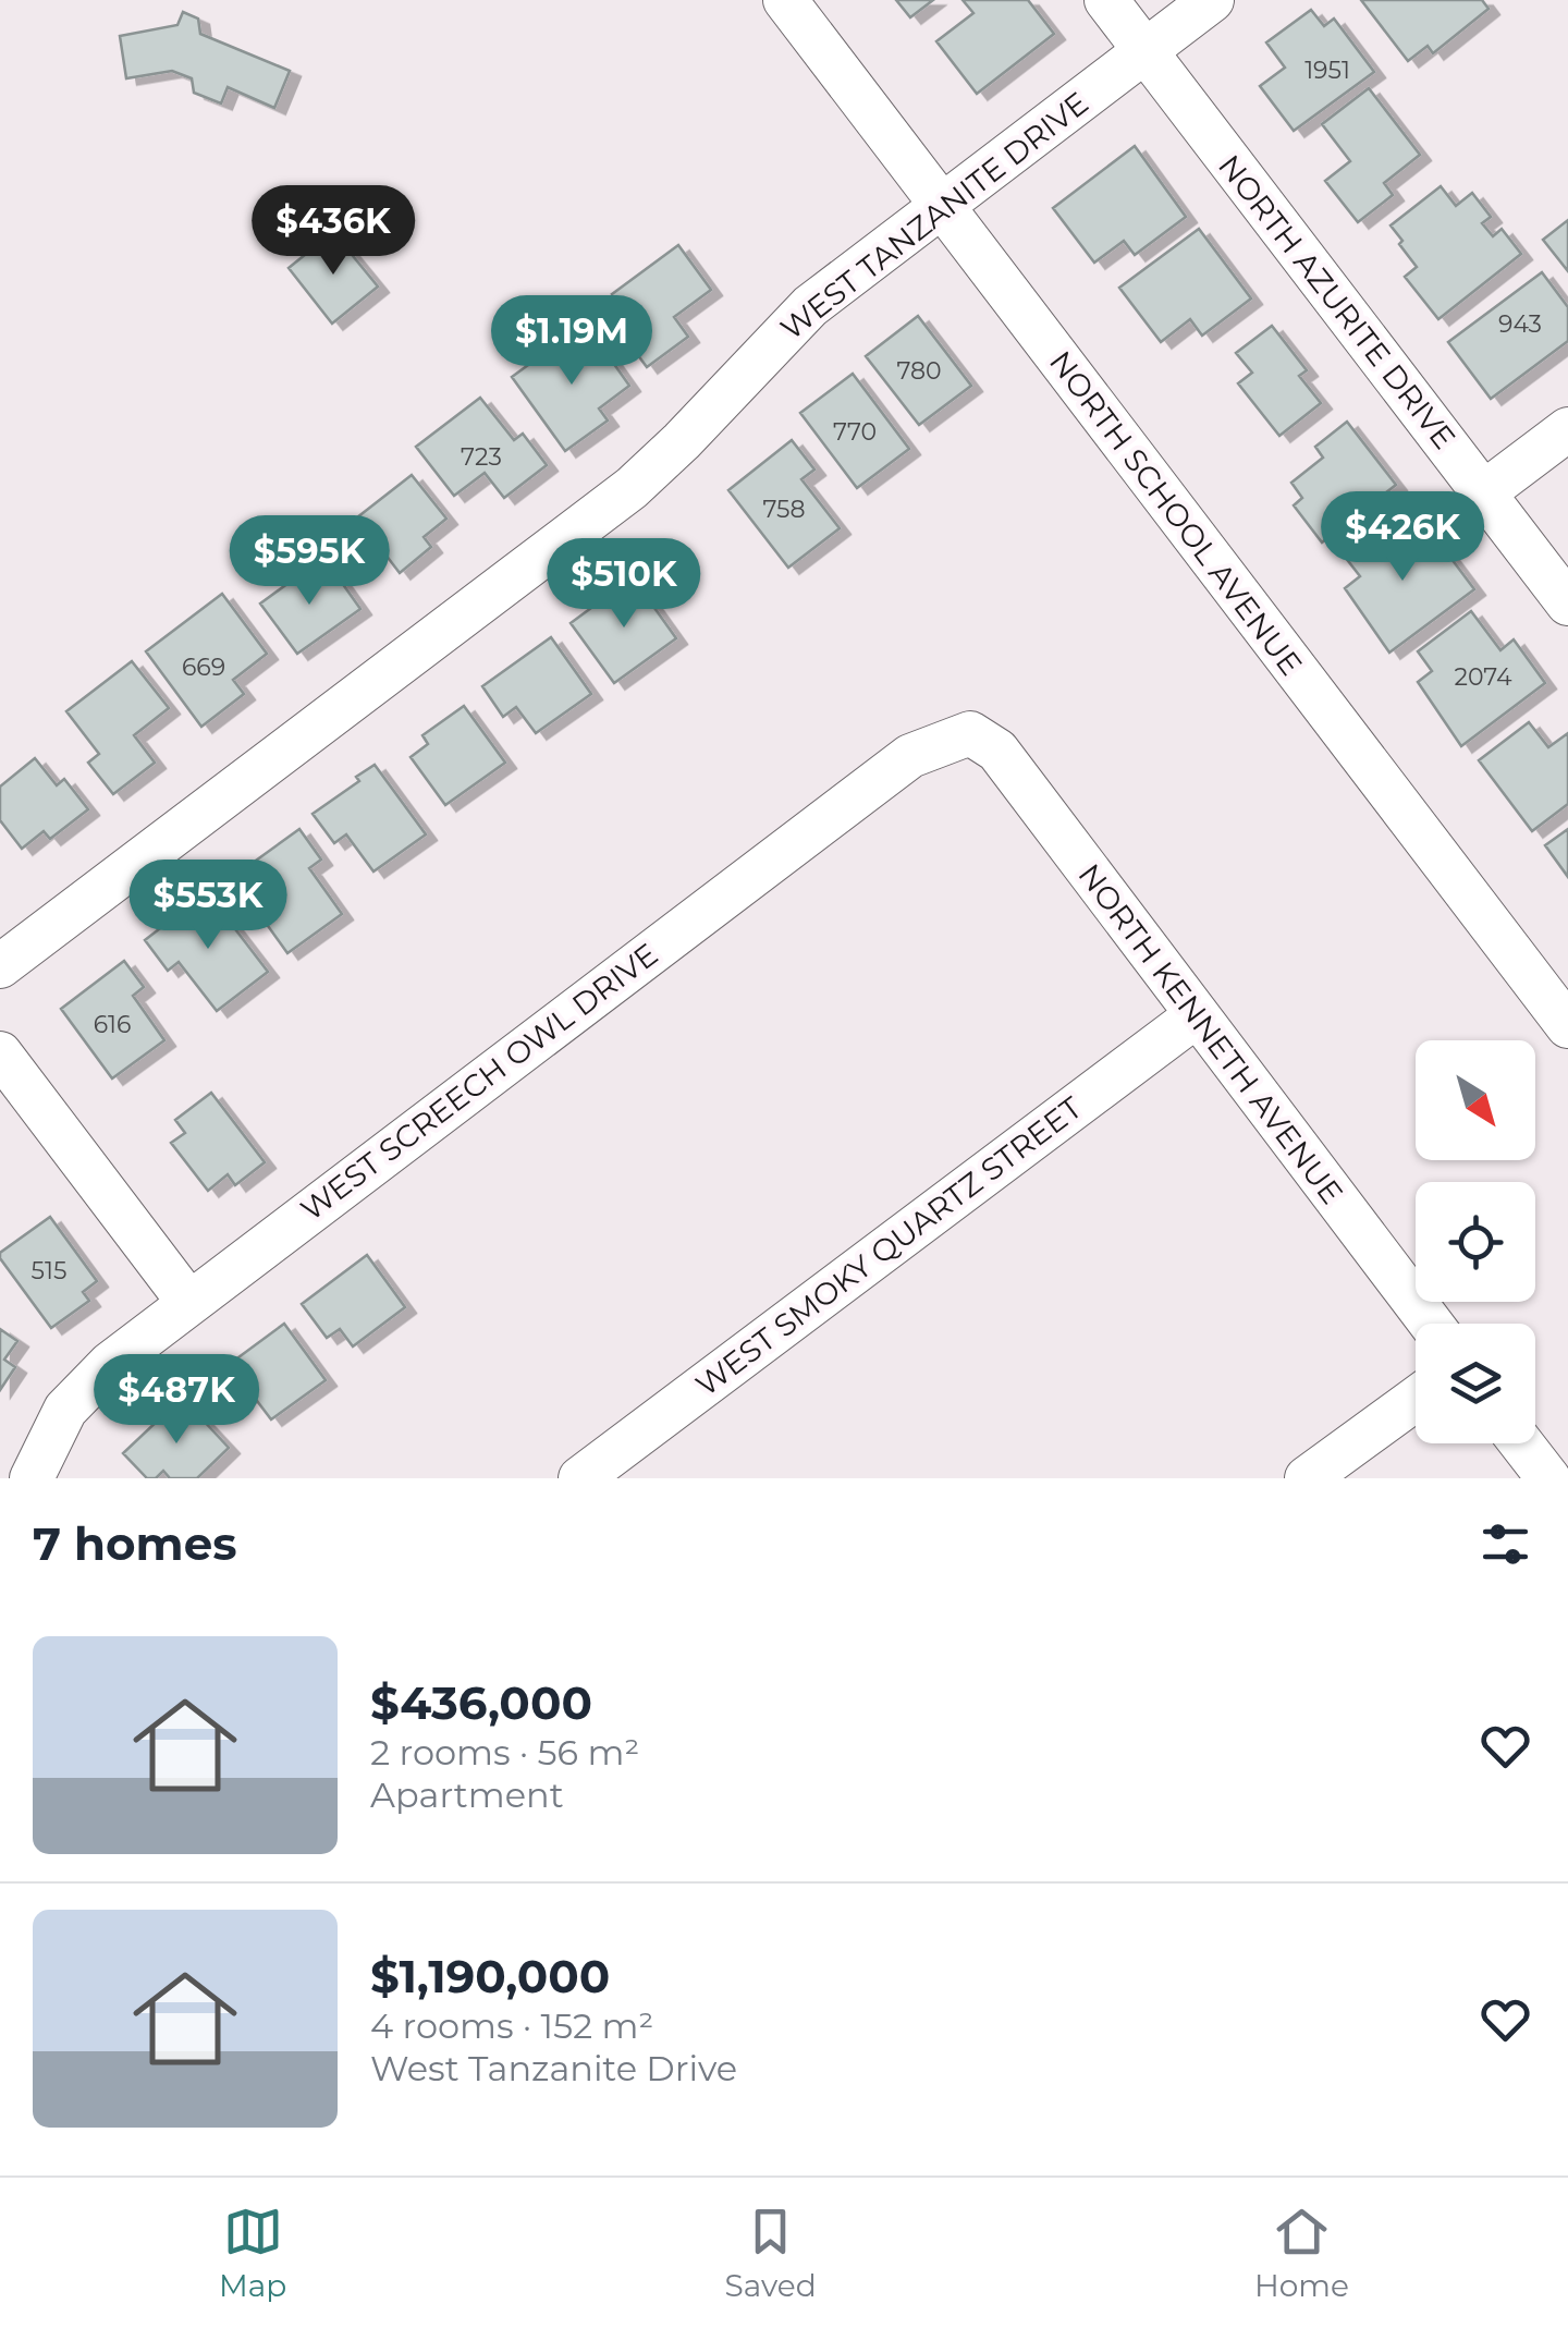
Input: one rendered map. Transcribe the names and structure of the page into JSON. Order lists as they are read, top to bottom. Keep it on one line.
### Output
{"streets":{"street":["WEST TANZANITE DRIVE","NORTH AZURITE DRIVE","NORTH SCHOOL AVENUE","NORTH KENNETH AVENUE","WEST SCREECH OWL DRIVE","WEST SMOKY QUARTZ STREET"]},"crossings":[["WEST TANZANITE DRIVE","NORTH AZURITE DRIVE"],["WEST TANZANITE DRIVE","NORTH SCHOOL AVENUE"],["NORTH KENNETH AVENUE","WEST SCREECH OWL DRIVE"],["NORTH KENNETH AVENUE","WEST SMOKY QUARTZ STREET"]],"house_numbers":["1951","943","780","770","723","758","669","2074","616","515"],"north":"bottom right","page":{"price":["$436K","$1.19M","$426K","$595K","$510K","$553K","$487K"],"heading":"7 homes","list":[{"name":"$436,000","note":"2 rooms · 56 m² · Apartment"},{"name":"$1,190,000","note":"4 rooms · 152 m² · West Tanzanite Drive"}],"tabs":["Map","Saved","Home"]}}
